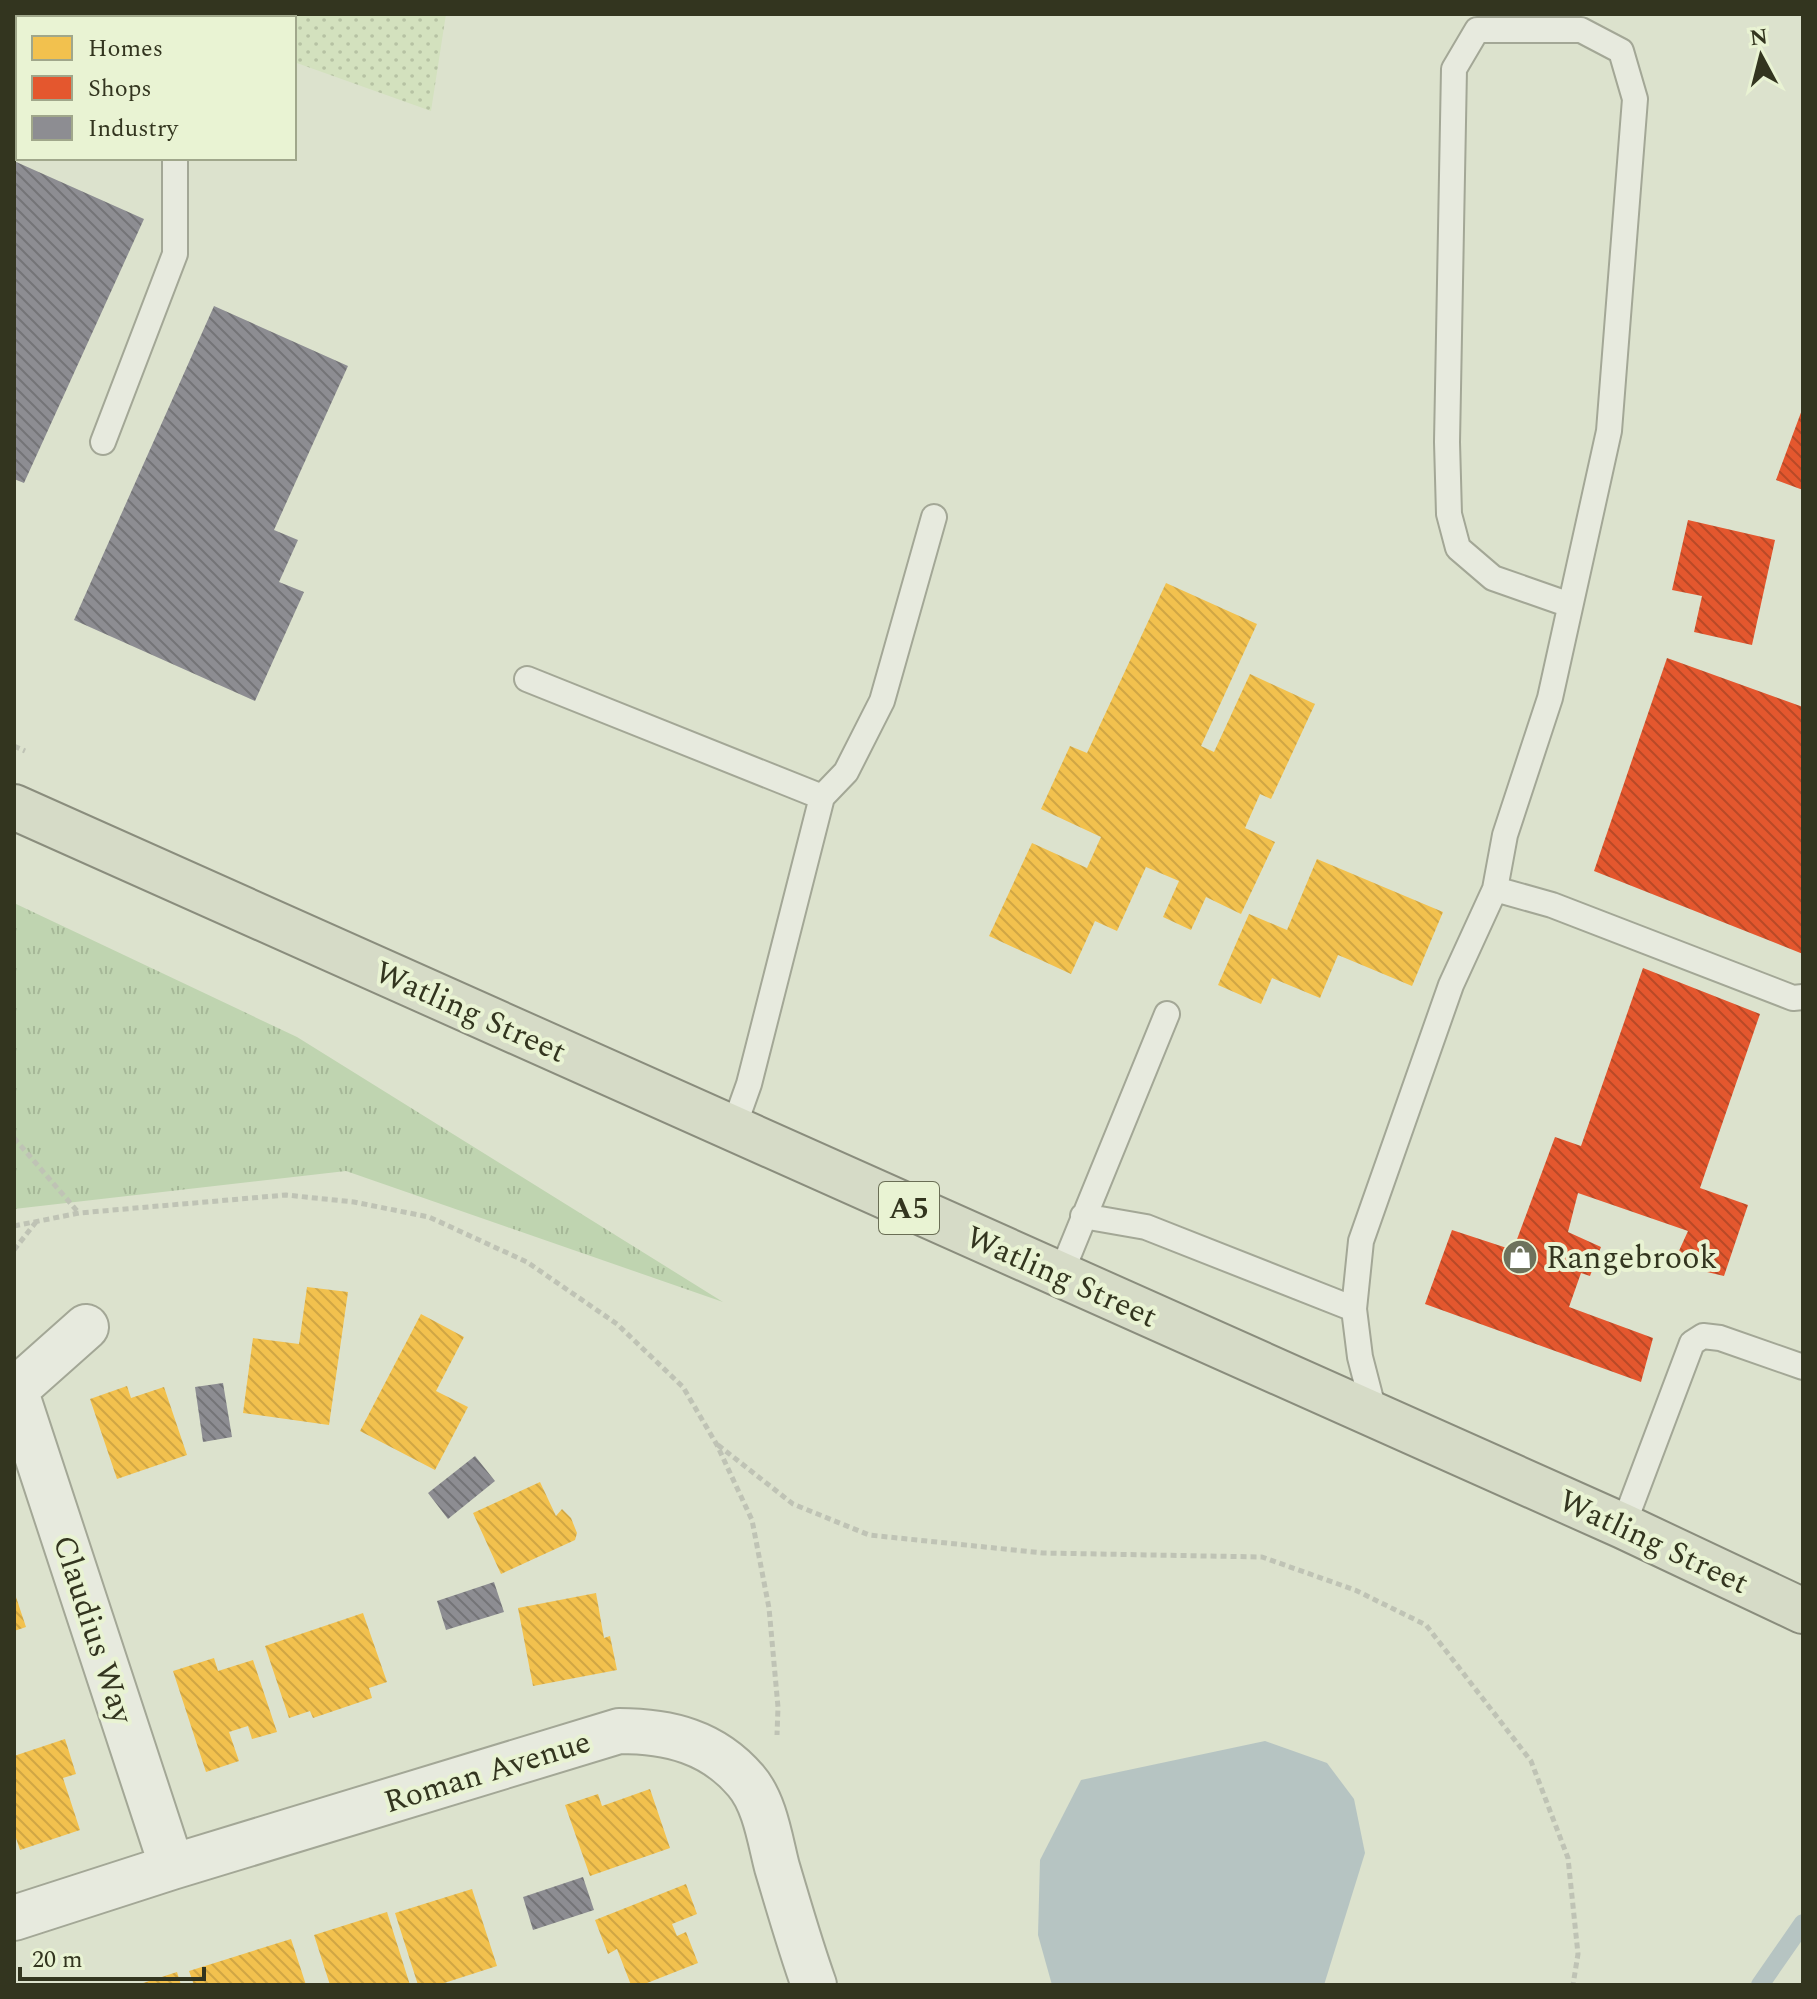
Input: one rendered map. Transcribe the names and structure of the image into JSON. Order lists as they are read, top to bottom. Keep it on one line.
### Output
{"streets":{"highway":["Watling Street","A5"],"street":["Claudius Way","Roman Avenue"]},"crossings":[["Claudius Way","Roman Avenue"]],"places":{"shop":["Rangebrook"]},"legend":["Homes","Shops","Industry"],"scale_bar":"20 m","north":"top"}
